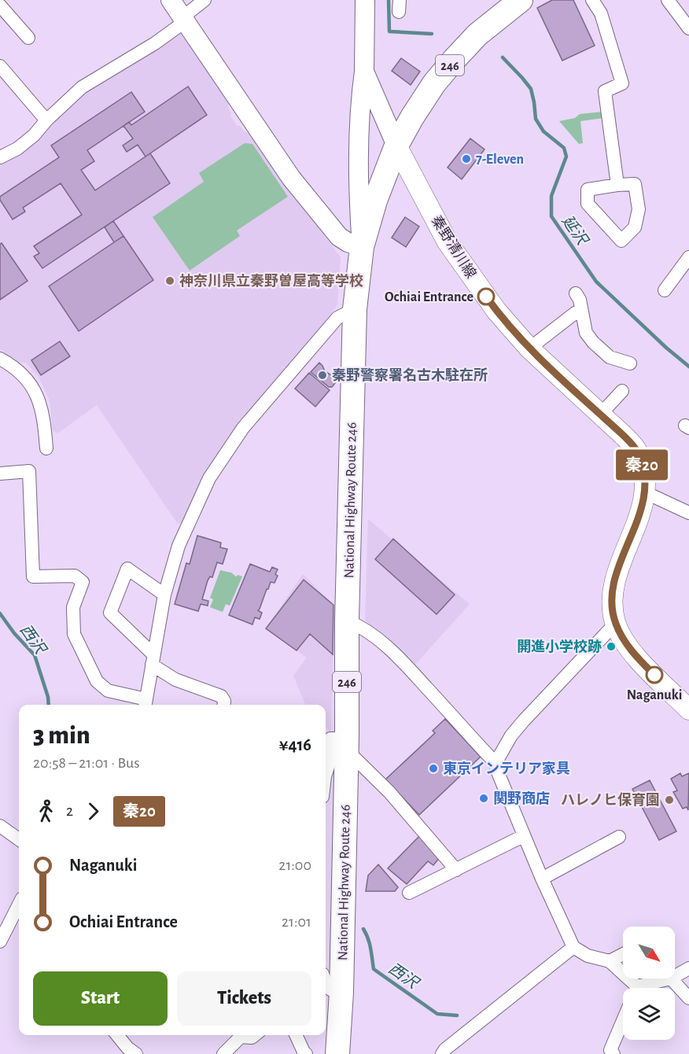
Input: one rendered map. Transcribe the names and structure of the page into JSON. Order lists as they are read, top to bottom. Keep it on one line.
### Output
{"streets":{"highway":["246","National Highway Route 246"],"main road":["秦野清川線"]},"crossings":[["秦野清川線","National Highway Route 246"]],"water":["延沢","西沢"],"places":["7-Eleven","神奈川県立秦野曽屋高等学校","Ochiai Entrance","秦野警察署名古木駐在所","開進小学校跡","Naganuki","東京インテリア家具","関野商店","ハレノヒ保育園"],"lines":["bus line 秦20"],"north":"bottom right","page":{"on_map":"秦20","heading":["3 min","20:58 – 21:01 · Bus","¥416"],"legs":["2","秦20"],"list":[{"name":"Naganuki","value":"21:00"},{"name":"Ochiai Entrance","value":"21:01"}],"buttons":["Start","Tickets"]}}
